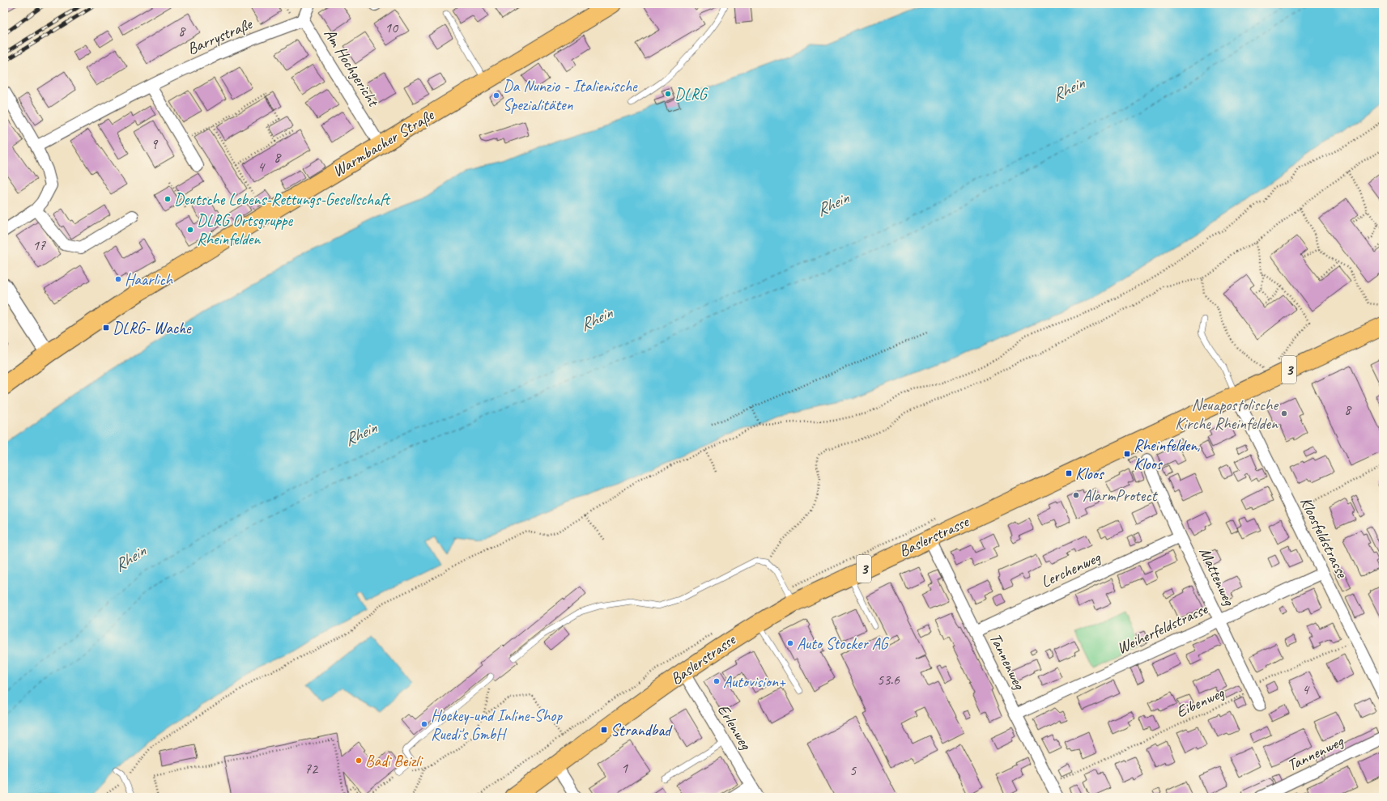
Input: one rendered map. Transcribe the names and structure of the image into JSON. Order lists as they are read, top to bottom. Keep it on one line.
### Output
{"streets":{"main road":["Warmbacher Straße","3","Baslerstrasse"],"street":["Barrystraße","Am Hochgericht","Kloosfeldstrasse","Lerchenweg","Mattenweg","Weiherfeldstrasse","Tannenweg","Erlenweg"],"path":["Eibenweg"]},"crossings":[["Barrystraße","Am Hochgericht"],["Am Hochgericht","Warmbacher Straße"],["Baslerstrasse","Kloosfeldstrasse"],["Baslerstrasse","Tannenweg"],["Baslerstrasse","Erlenweg"],["Kloosfeldstrasse","Weiherfeldstrasse"],["Kloosfeldstrasse","Eibenweg"],["Lerchenweg","Mattenweg"],["Lerchenweg","Tannenweg"],["Mattenweg","Weiherfeldstrasse"],["Mattenweg","Eibenweg"],["Weiherfeldstrasse","Tannenweg"],["Tannenweg","Eibenweg"]],"water":["Rhein"],"places":{"other":["DLRG","Da Nunzio - Italienische Spezialitäten","Deutsche Lebens-Rettungs-Gesellschaft","DLRG Ortsgruppe Rheinfelden","Haarlich","Neuapostolische Kirche Rheinfelden","AlarmProtect","Auto Stocker AG","Autovision+","Hockey-und Inline-Shop Ruedi's GmbH","Badi Beizli"],"transit":["DLRG- Wache","Rheinfelden, Kloos","Kloos","Strandbad"]},"house_numbers":["10","8","9","8","4","17","8","53.6","4","1","72","5"]}
